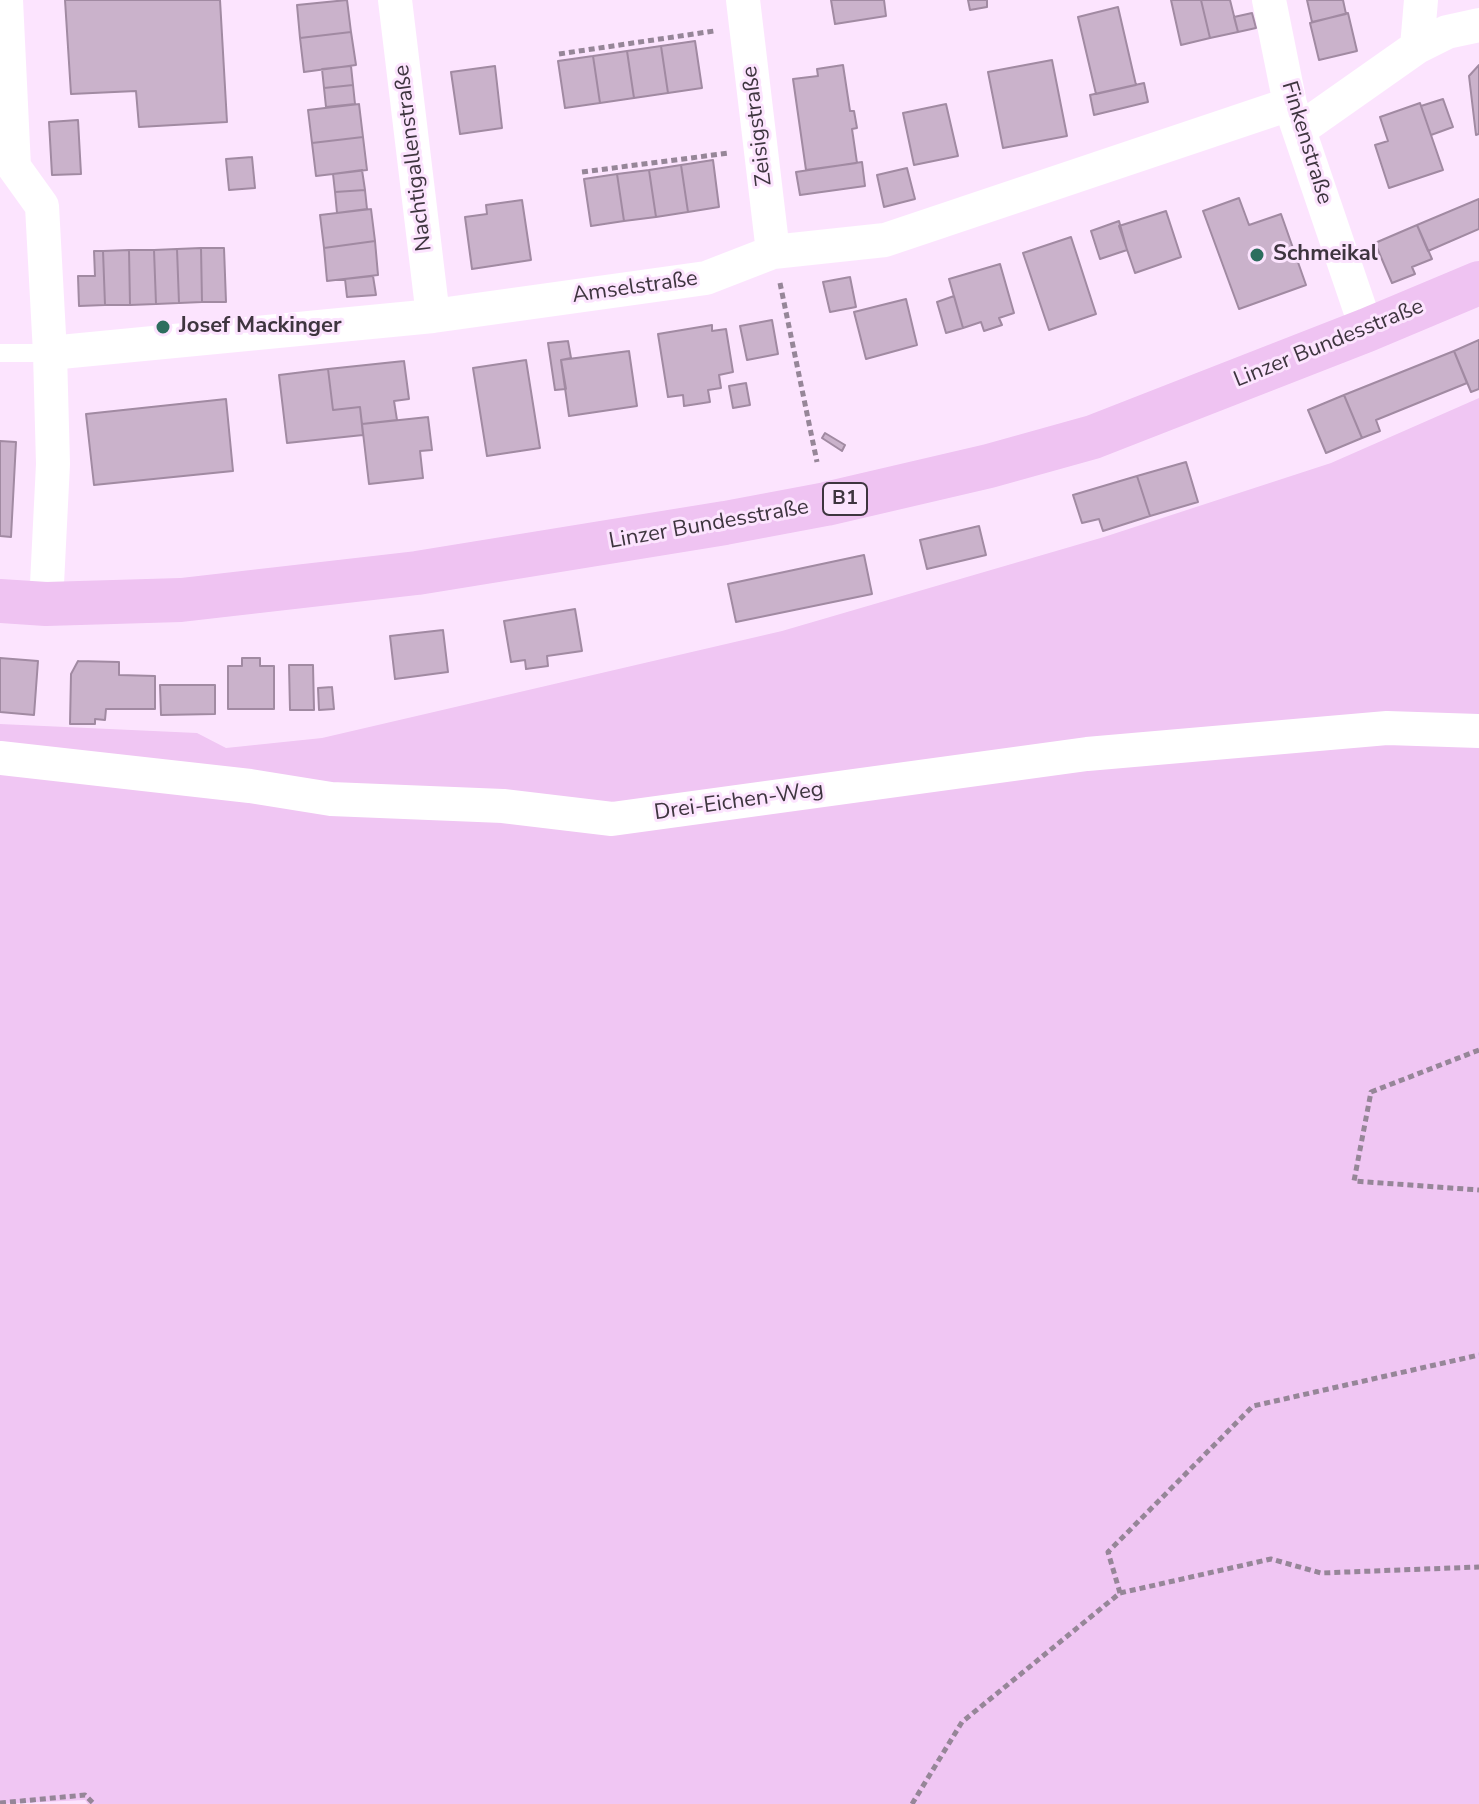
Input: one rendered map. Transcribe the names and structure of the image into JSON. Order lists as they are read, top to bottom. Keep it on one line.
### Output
{"streets":{"main road":["Linzer Bundesstraße","B1"],"street":["Zeisigstraße","Finkenstraße","Nachtigallenstraße","Amselstraße","Drei-Eichen-Weg"]},"crossings":[["Zeisigstraße","Amselstraße"],["Finkenstraße","Amselstraße"],["Finkenstraße","Linzer Bundesstraße"],["Nachtigallenstraße","Amselstraße"]],"places":["Schmeikal","Josef Mackinger"]}
